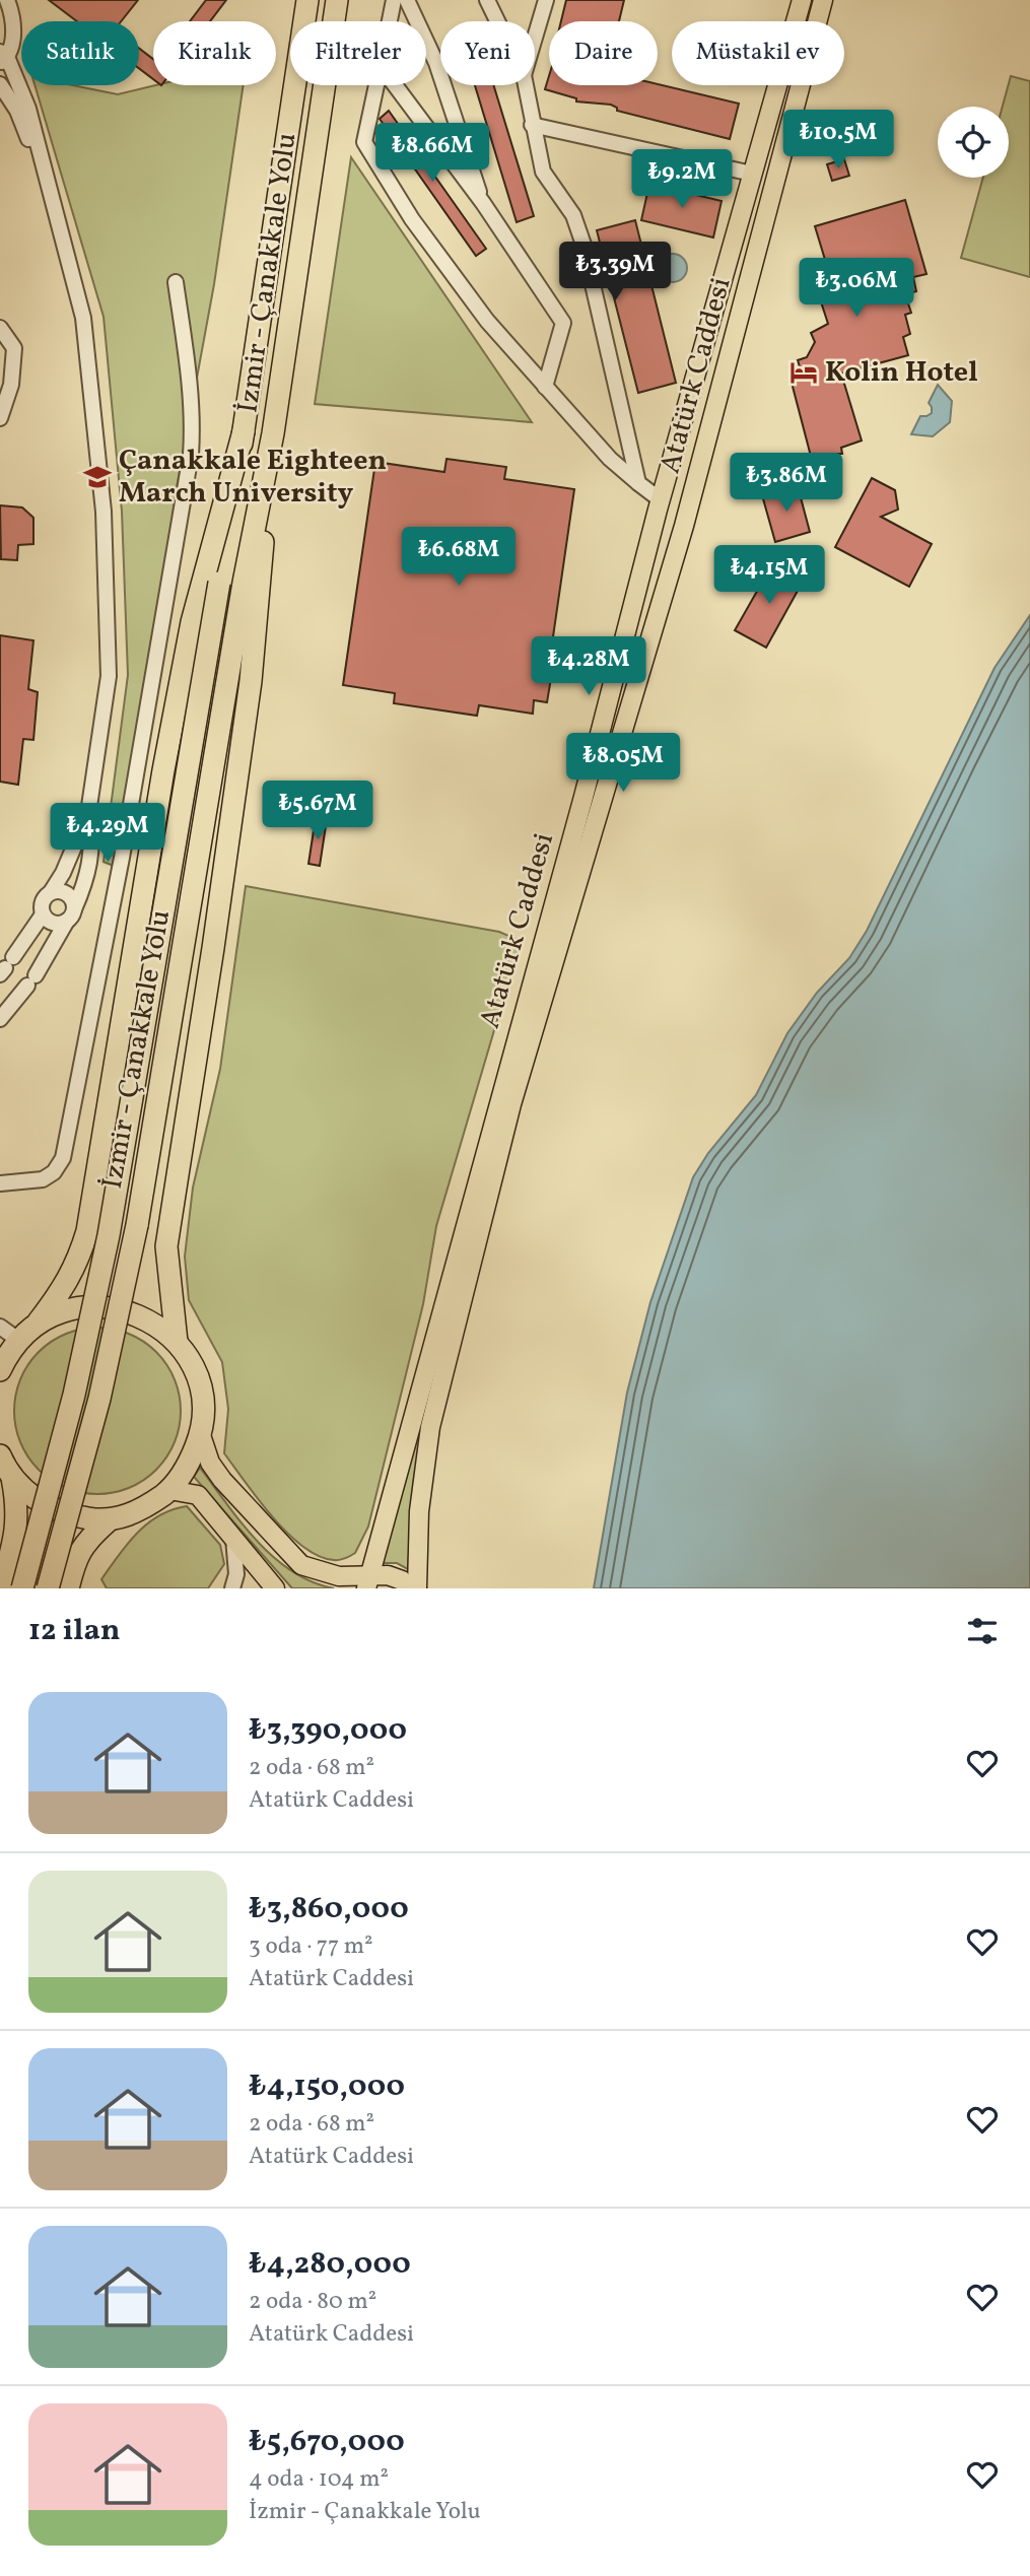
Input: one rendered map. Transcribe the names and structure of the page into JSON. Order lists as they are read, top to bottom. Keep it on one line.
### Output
{"streets":{"highway":["İzmir - Çanakkale Yolu"],"main road":["Atatürk Caddesi"]},"places":{"hotel":["Kolin Hotel"],"school or university":["Çanakkale Eighteen March University"]},"page":{"chip":["Satılık","Kiralık","Filtreler","Yeni","Daire","Müstakil ev"],"price":["₺10.5M","₺8.66M","₺9.2M","₺3.39M","₺3.06M","₺3.86M","₺6.68M","₺4.15M","₺4.28M","₺8.05M","₺5.67M","₺4.29M"],"heading":"12 ilan","list":[{"name":"₺3,390,000","note":"2 oda · 68 m² · Atatürk Caddesi"},{"name":"₺3,860,000","note":"3 oda · 77 m² · Atatürk Caddesi"},{"name":"₺4,150,000","note":"2 oda · 68 m² · Atatürk Caddesi"},{"name":"₺4,280,000","note":"2 oda · 80 m² · Atatürk Caddesi"},{"name":"₺5,670,000","note":"4 oda · 104 m² · İzmir - Çanakkale Yolu"}]}}
